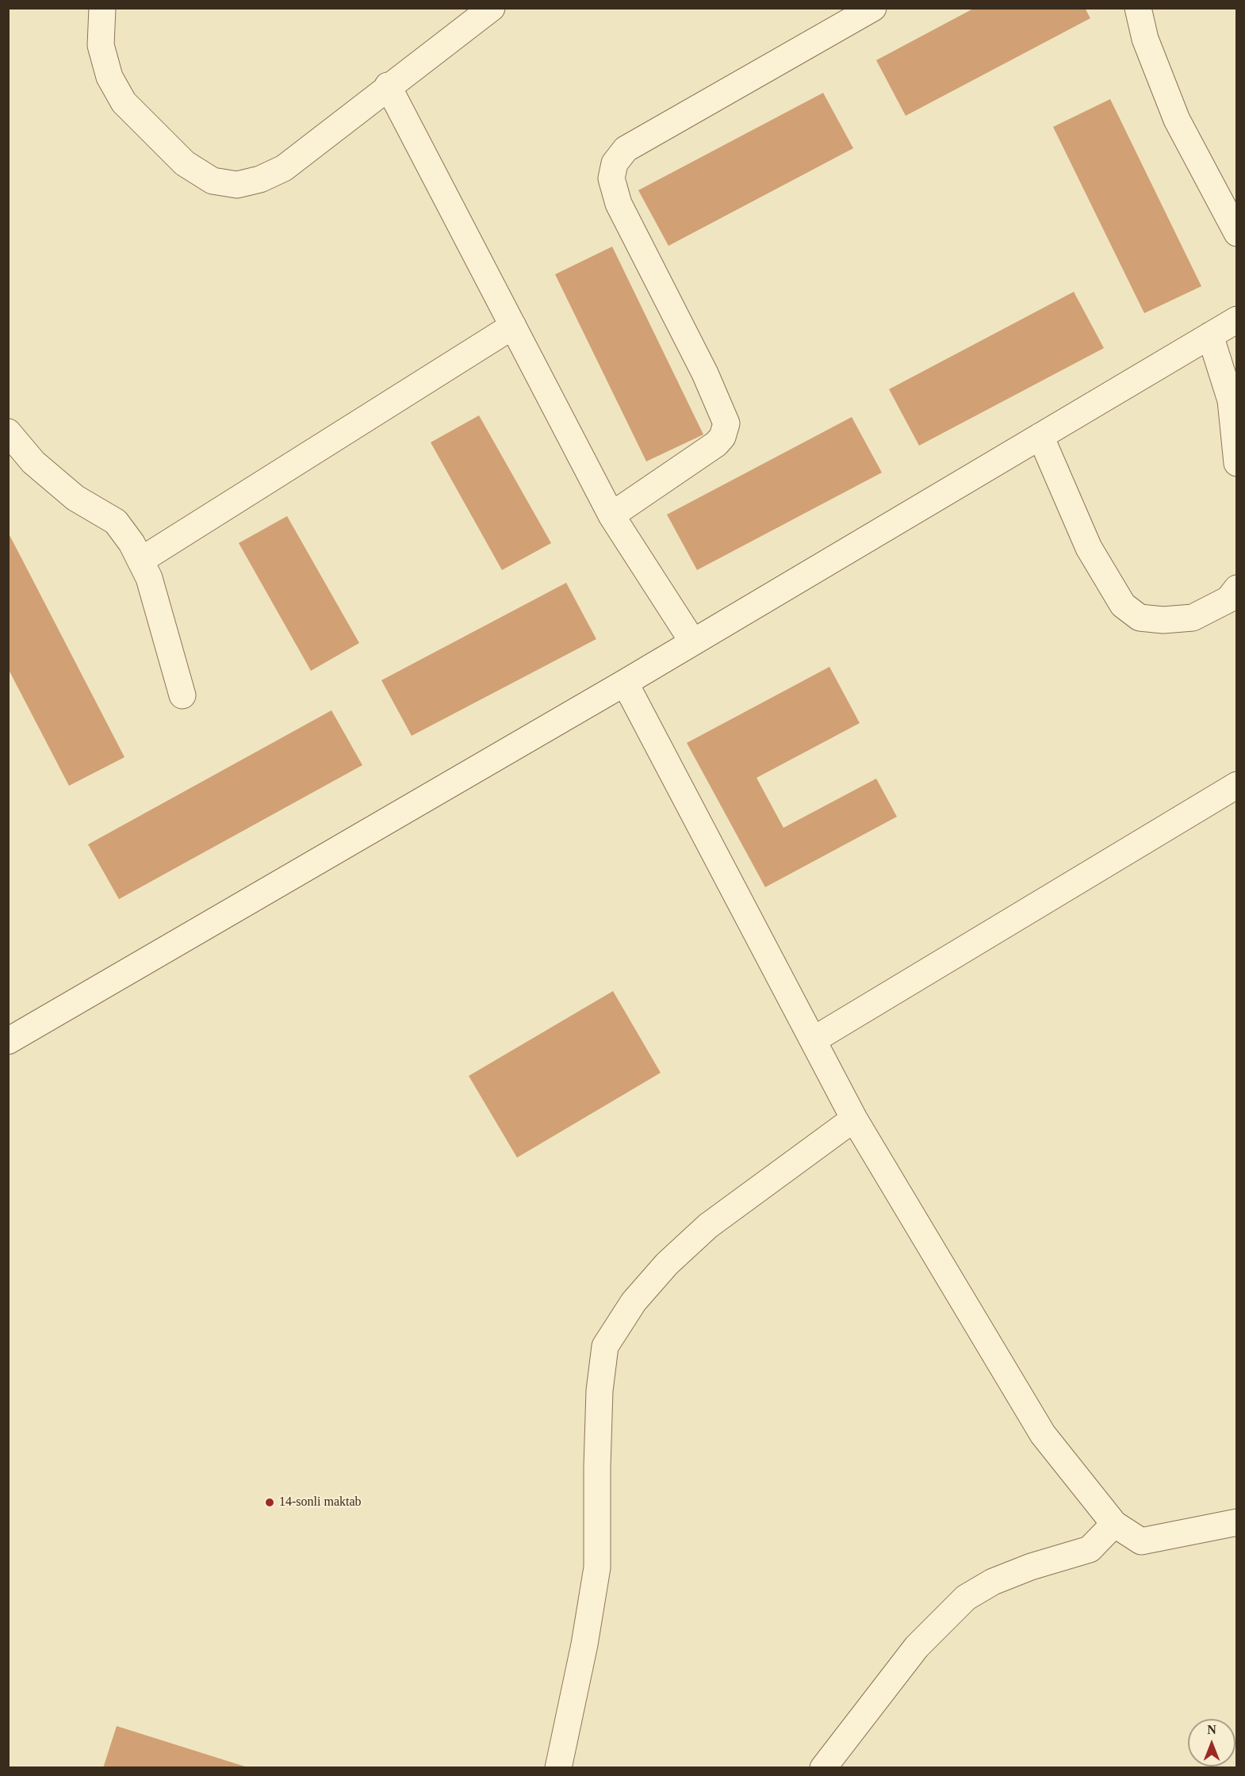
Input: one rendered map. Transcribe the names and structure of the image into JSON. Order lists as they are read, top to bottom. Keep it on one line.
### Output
{"places":["14-sonli maktab"],"north":"top"}
